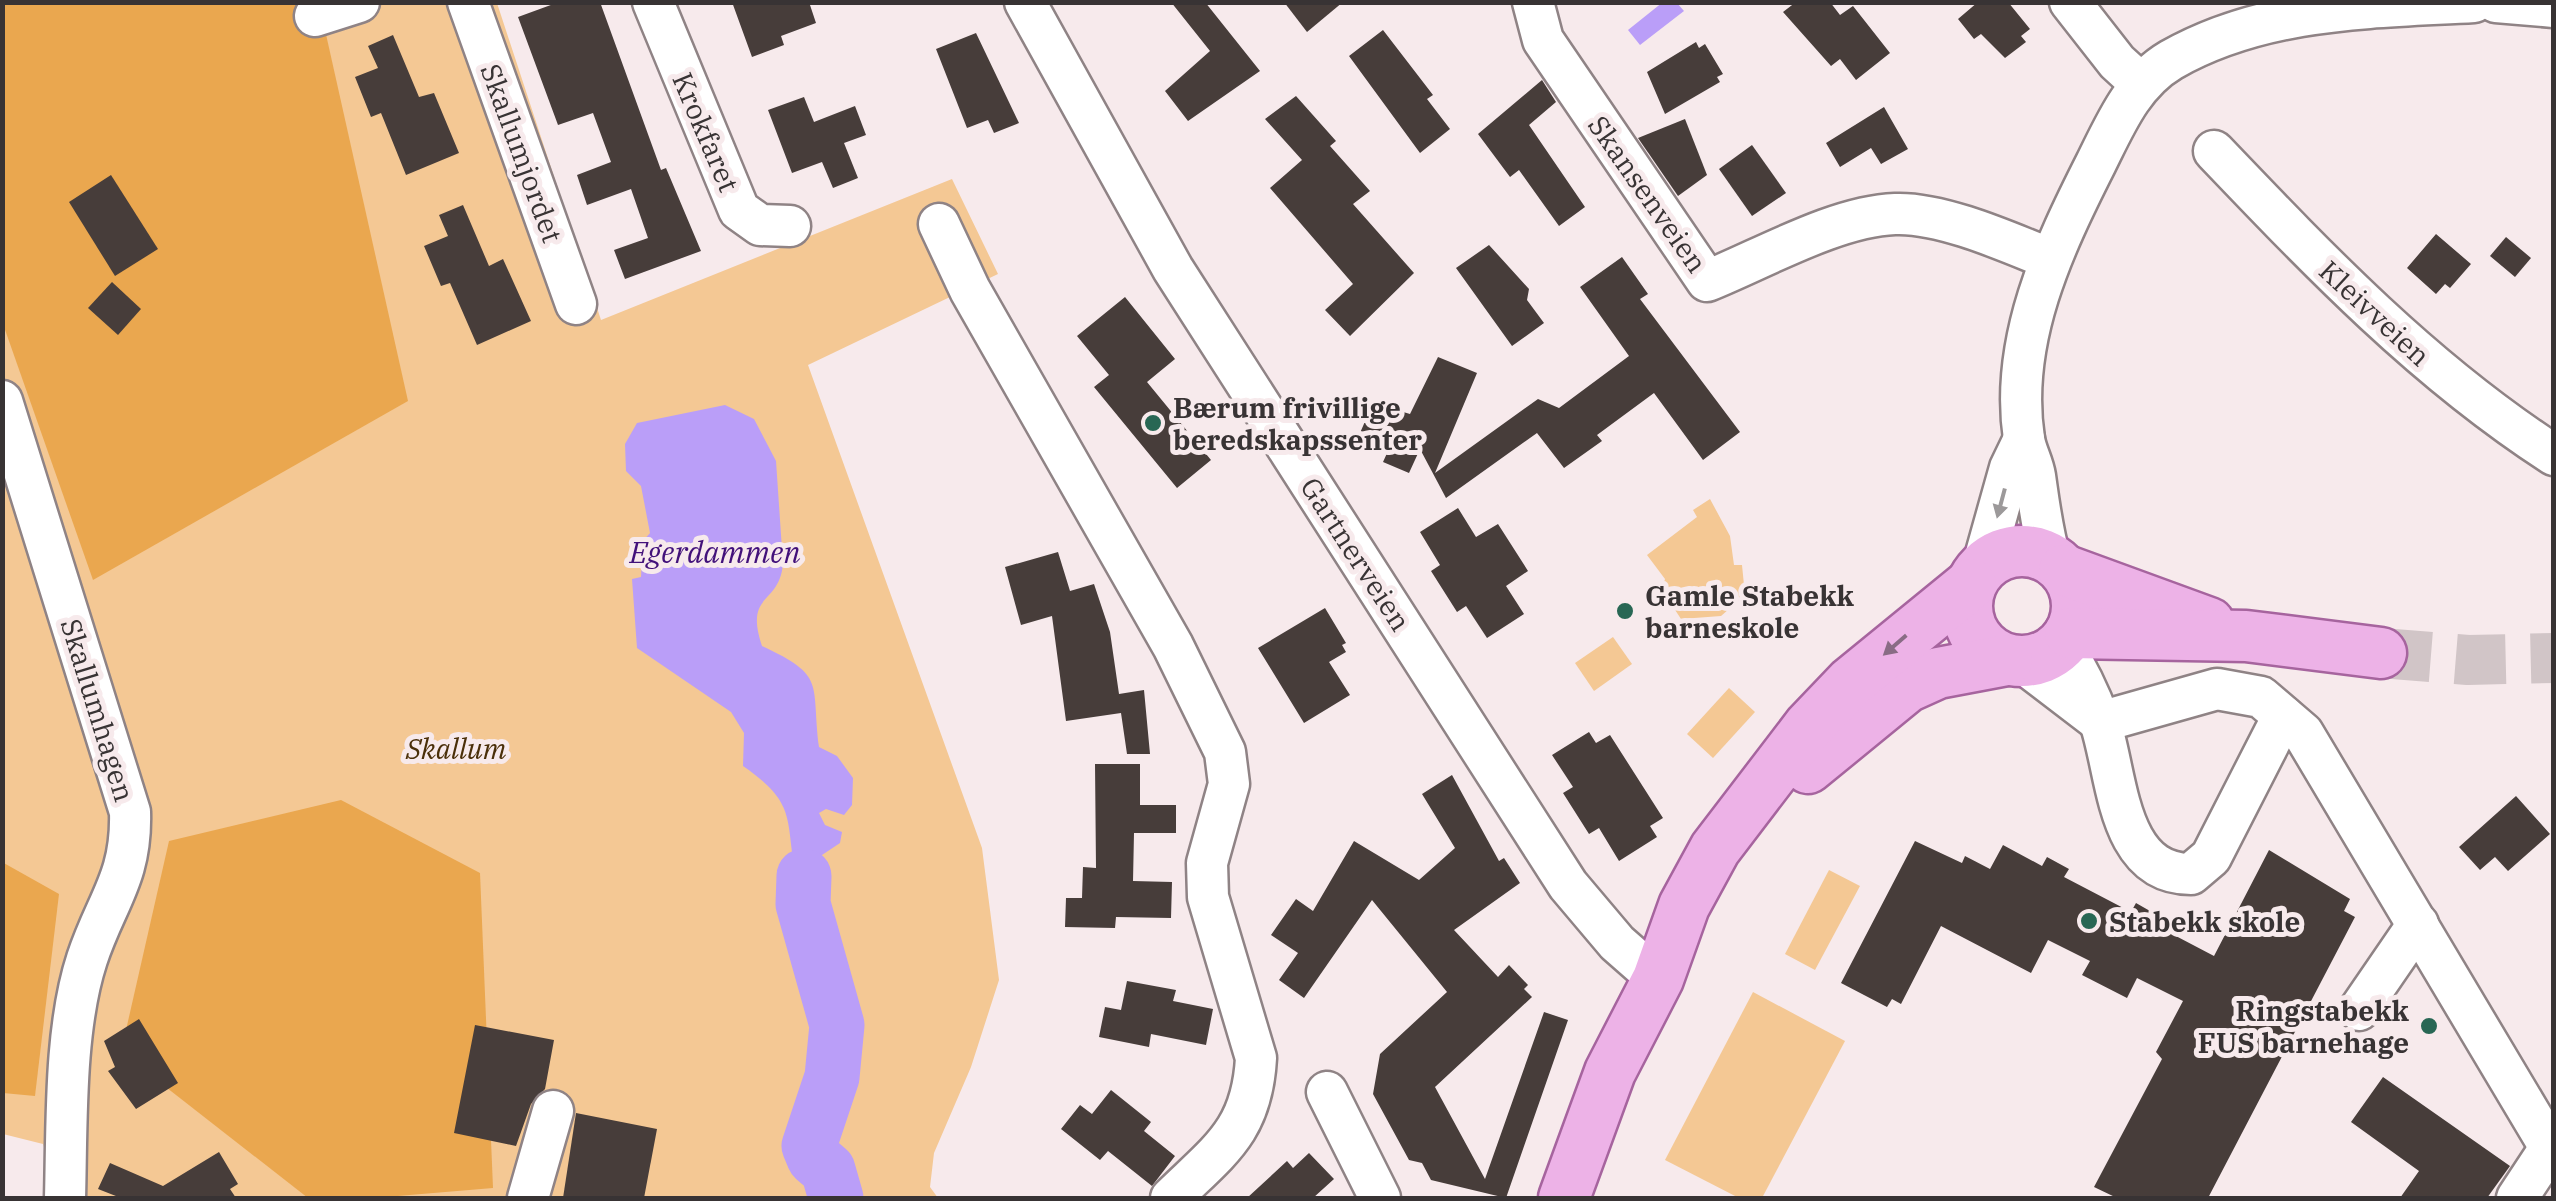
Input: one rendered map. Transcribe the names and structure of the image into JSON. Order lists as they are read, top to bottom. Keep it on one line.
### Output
{"streets":{"street":["Krokfaret","Skallumjordet","Skansenveien","Kleivveien","Gartnerveien","Skallumhagen"]},"water":["Egerdammen"],"parks":["Skallum"],"places":["Bærum frivillige beredskapssenter","Gamle Stabekk barneskole","Stabekk skole","Ringstabekk FUS barnehage"]}
